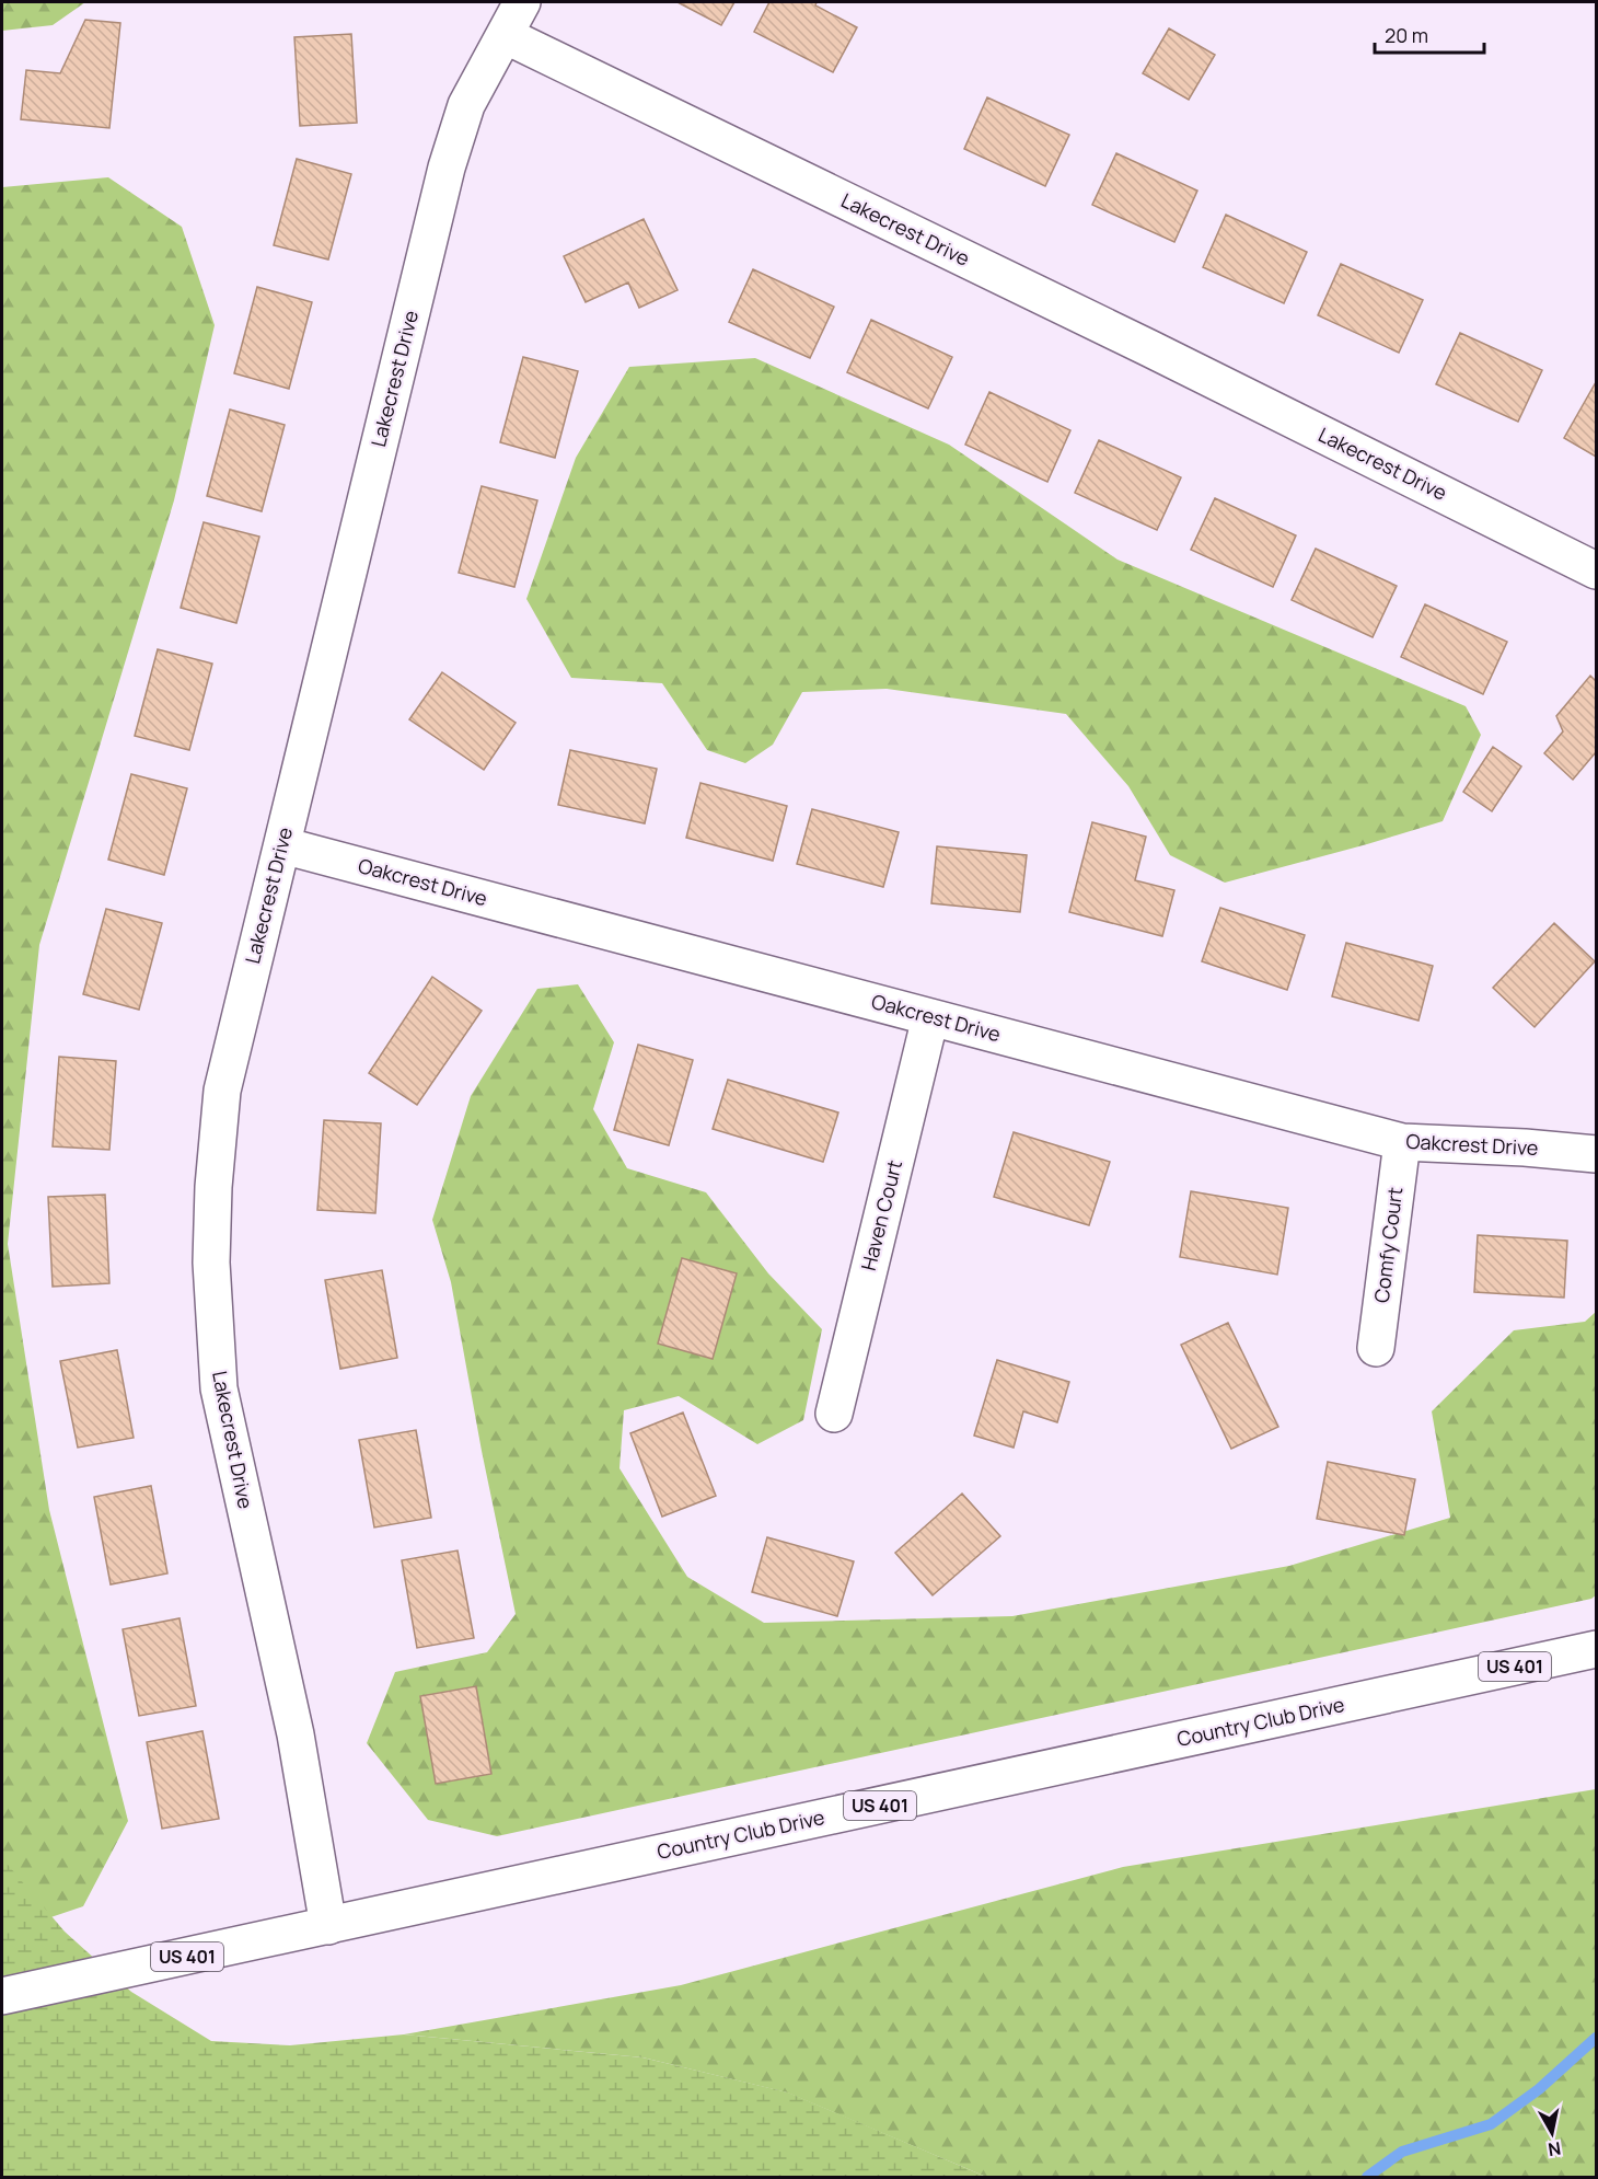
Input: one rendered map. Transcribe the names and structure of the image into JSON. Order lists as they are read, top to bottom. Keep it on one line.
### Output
{"streets":{"street":["Lakecrest Drive","Oakcrest Drive","Haven Court","Comfy Court","US 401","Country Club Drive"]},"crossings":[["Lakecrest Drive","Oakcrest Drive"],["Lakecrest Drive","Country Club Drive"],["Oakcrest Drive","Haven Court"],["Oakcrest Drive","Comfy Court"]],"scale_bar":"20 m","north":"bottom"}
